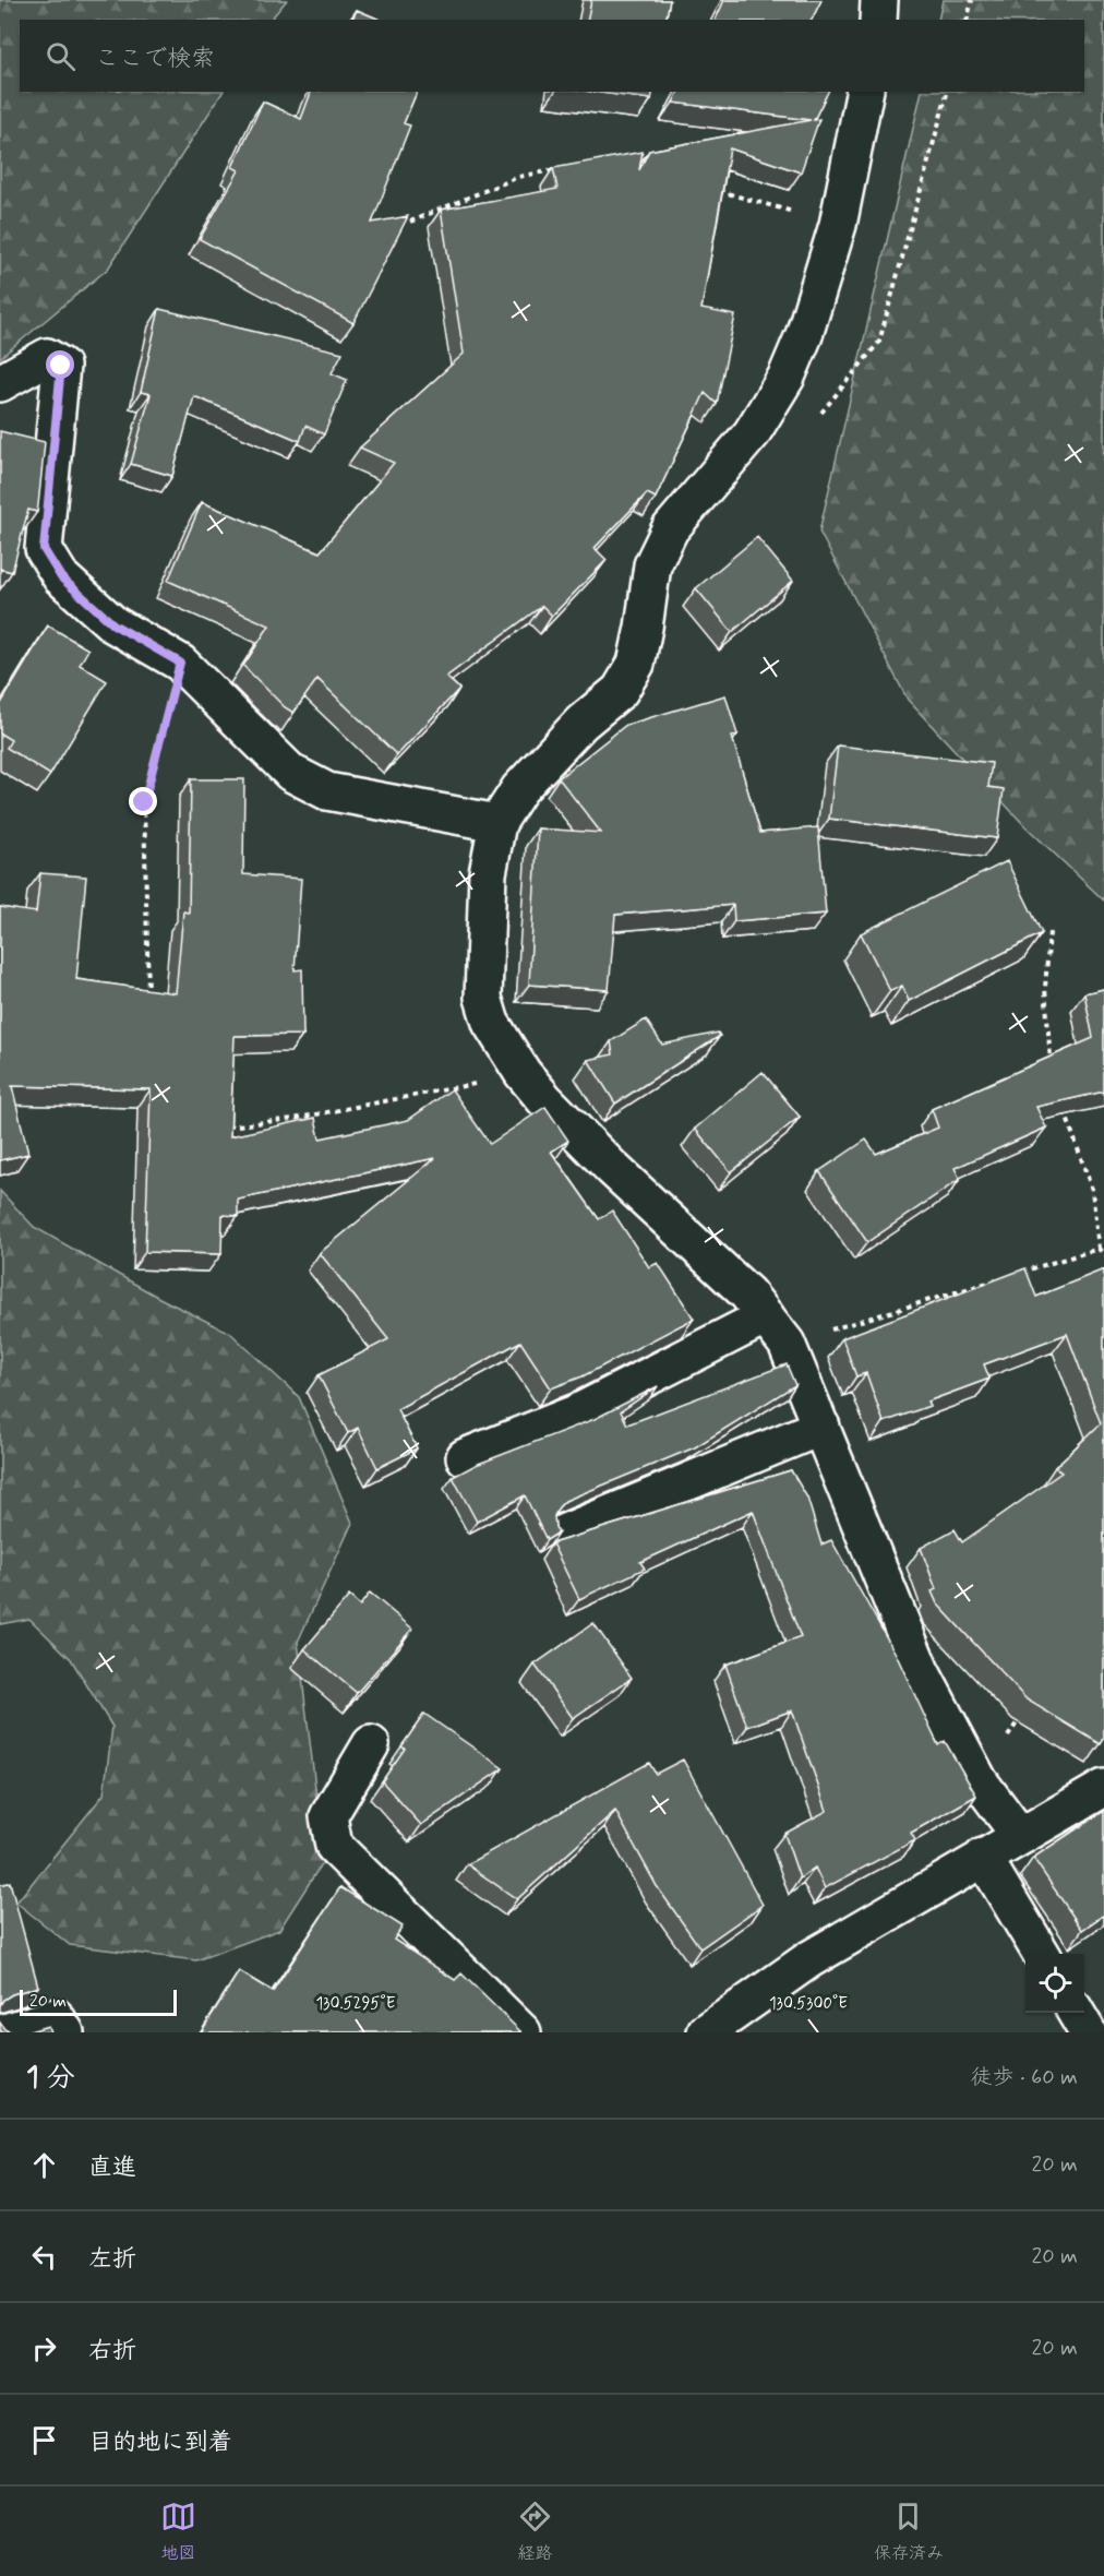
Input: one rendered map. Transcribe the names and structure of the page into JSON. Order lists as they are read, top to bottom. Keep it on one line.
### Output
{"scale_bar":"20 m","page":{"search":"ここで検索","scale":"20 m","heading":["1 分","徒歩 · 60 m"],"list":[["直進","20 m"],["左折","20 m"],["右折","20 m"],"目的地に到着"],"nav":["地図","経路","保存済み"]},"coordinates":["130.5295°E","130.5300°E"]}
